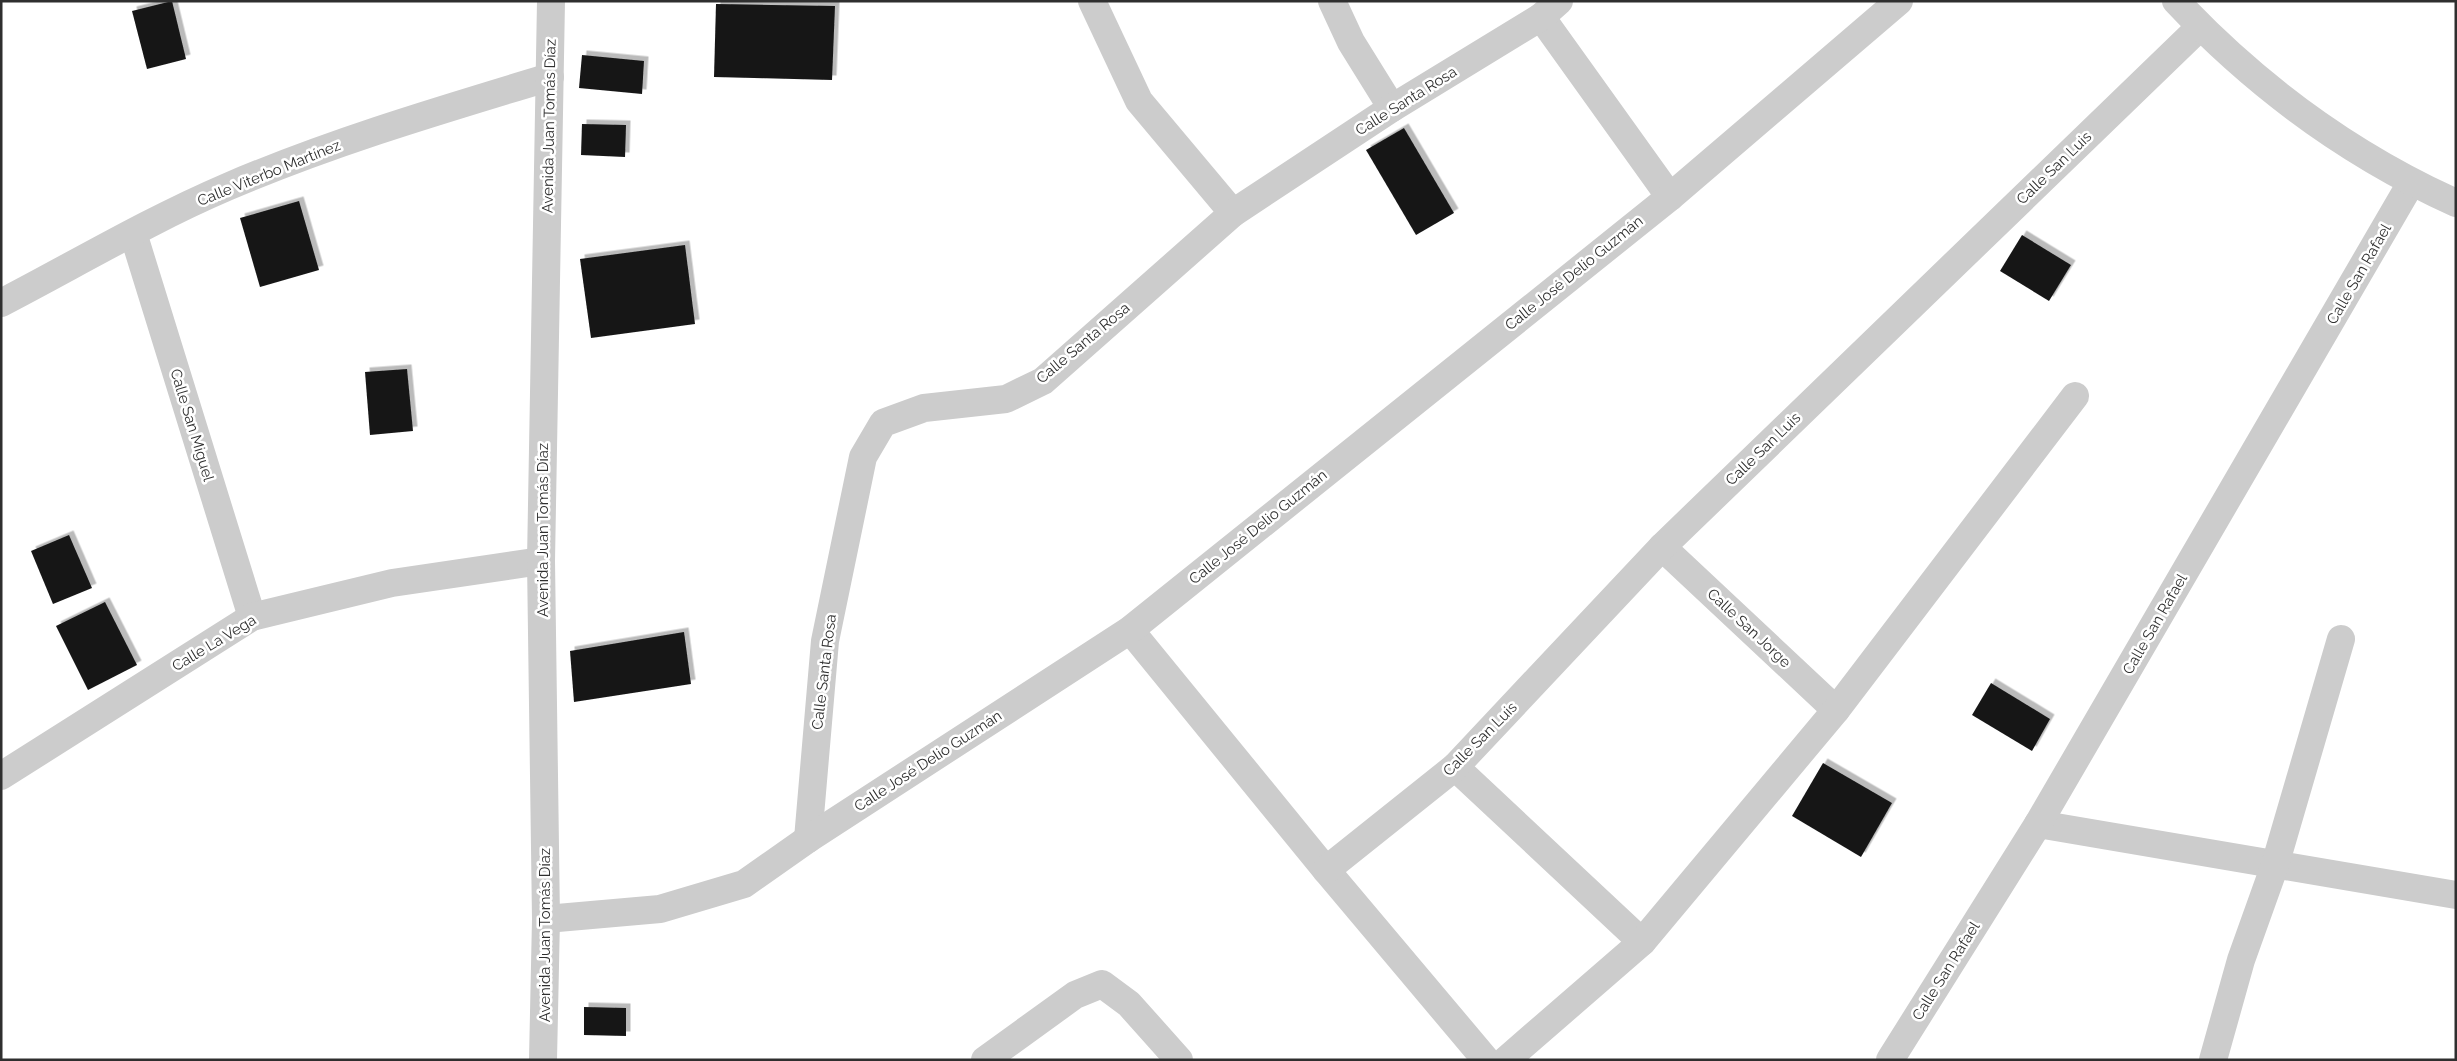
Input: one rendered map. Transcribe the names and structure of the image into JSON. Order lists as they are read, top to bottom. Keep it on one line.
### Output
{"streets":{"street":["Calle Santa Rosa","Avenida Juan Tomás Díaz","Calle San Luis","Calle Viterbo Martínez","Calle José Delio Guzmán","Calle San Rafael","Calle San Miguel","Calle San Jorge","Calle La Vega"]},"crossings":[["Calle Santa Rosa","Calle José Delio Guzmán"],["Avenida Juan Tomás Díaz","Calle Viterbo Martínez"],["Avenida Juan Tomás Díaz","Calle José Delio Guzmán"],["Avenida Juan Tomás Díaz","Calle La Vega"],["Calle San Luis","Calle San Jorge"],["Calle Viterbo Martínez","Calle San Miguel"],["Calle San Miguel","Calle La Vega"]]}
